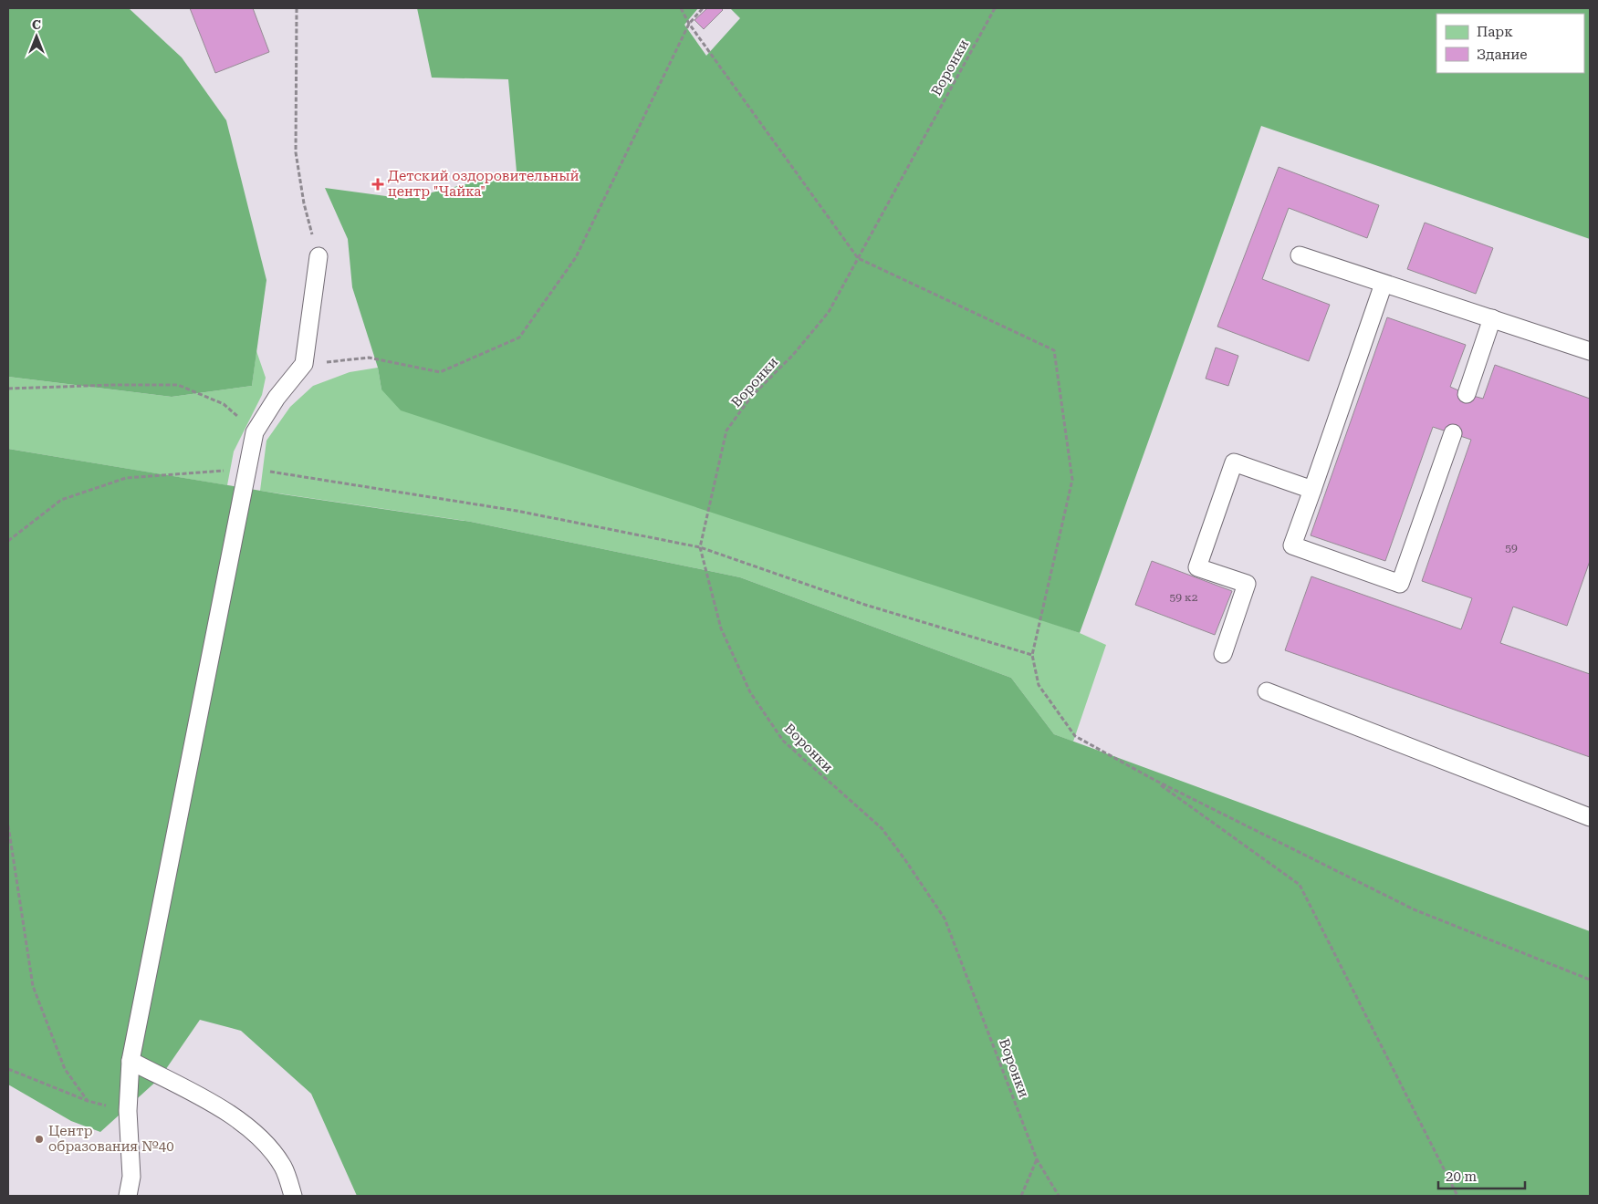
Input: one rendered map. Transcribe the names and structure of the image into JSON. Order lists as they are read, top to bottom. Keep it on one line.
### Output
{"streets":{"path":["Воронки"]},"places":{"health":["Детский оздоровительный центр \"Чайка\""],"other":["Центр образования №40"]},"house_numbers":["59","59 к2"],"legend":["Парк","Здание"],"scale_bar":"20 m","north":"top"}
